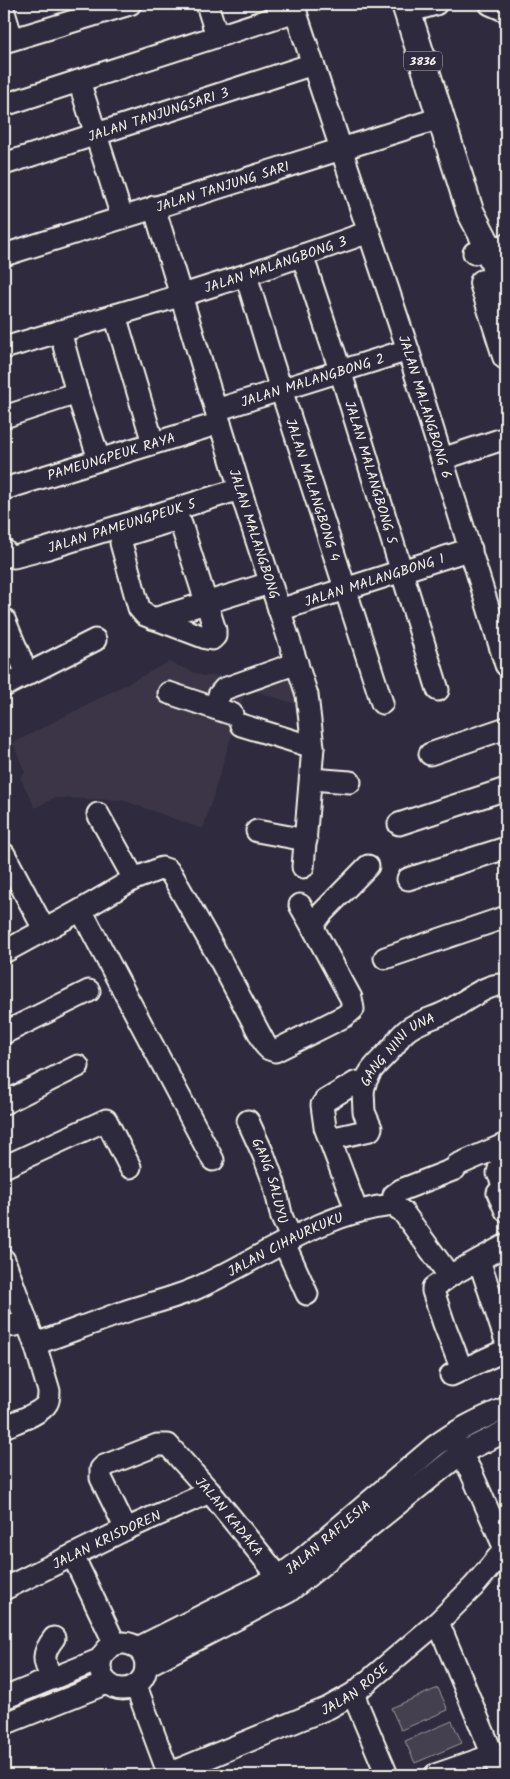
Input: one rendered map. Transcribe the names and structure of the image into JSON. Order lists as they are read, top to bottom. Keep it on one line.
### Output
{"streets":{"main road":["3836"],"street":["JALAN TANJUNGSARI 3","JALAN TANJUNG SARI","JALAN MALANGBONG 3","JALAN MALANGBONG 2","JALAN MALANGBONG 6","PAMEUNGPEUK RAYA","JALAN MALANGBONG 5","JALAN MALANGBONG 4","JALAN PAMEUNGPEUK 5","JALAN MALANGBONG","JALAN MALANGBONG 1","GANG NINI UNA","GANG SALUYU","JALAN CIHAURKUKU","JALAN KADAKA","JALAN RAFLESIA","JALAN KRISDOREN","JALAN ROSE"]},"crossings":[["3836","JALAN TANJUNG SARI"],["JALAN TANJUNGSARI 3","JALAN MALANGBONG 6"],["JALAN TANJUNG SARI","JALAN MALANGBONG 6"],["JALAN TANJUNG SARI","JALAN MALANGBONG"],["JALAN MALANGBONG 3","JALAN MALANGBONG 6"],["JALAN MALANGBONG 3","JALAN MALANGBONG 5"],["JALAN MALANGBONG 3","JALAN MALANGBONG 4"],["JALAN MALANGBONG 3","JALAN MALANGBONG"],["JALAN MALANGBONG 2","JALAN MALANGBONG 6"],["JALAN MALANGBONG 2","PAMEUNGPEUK RAYA"],["JALAN MALANGBONG 2","JALAN MALANGBONG 5"],["JALAN MALANGBONG 2","JALAN MALANGBONG 4"],["JALAN MALANGBONG 2","JALAN MALANGBONG"],["JALAN MALANGBONG 6","JALAN MALANGBONG 1"],["PAMEUNGPEUK RAYA","JALAN MALANGBONG"],["JALAN MALANGBONG 5","JALAN MALANGBONG 1"],["JALAN MALANGBONG 4","JALAN MALANGBONG 1"],["JALAN PAMEUNGPEUK 5","JALAN MALANGBONG"],["JALAN MALANGBONG","JALAN MALANGBONG 1"],["GANG NINI UNA","JALAN CIHAURKUKU"],["GANG SALUYU","JALAN CIHAURKUKU"],["JALAN KADAKA","JALAN RAFLESIA"],["JALAN KADAKA","JALAN KRISDOREN"]]}
